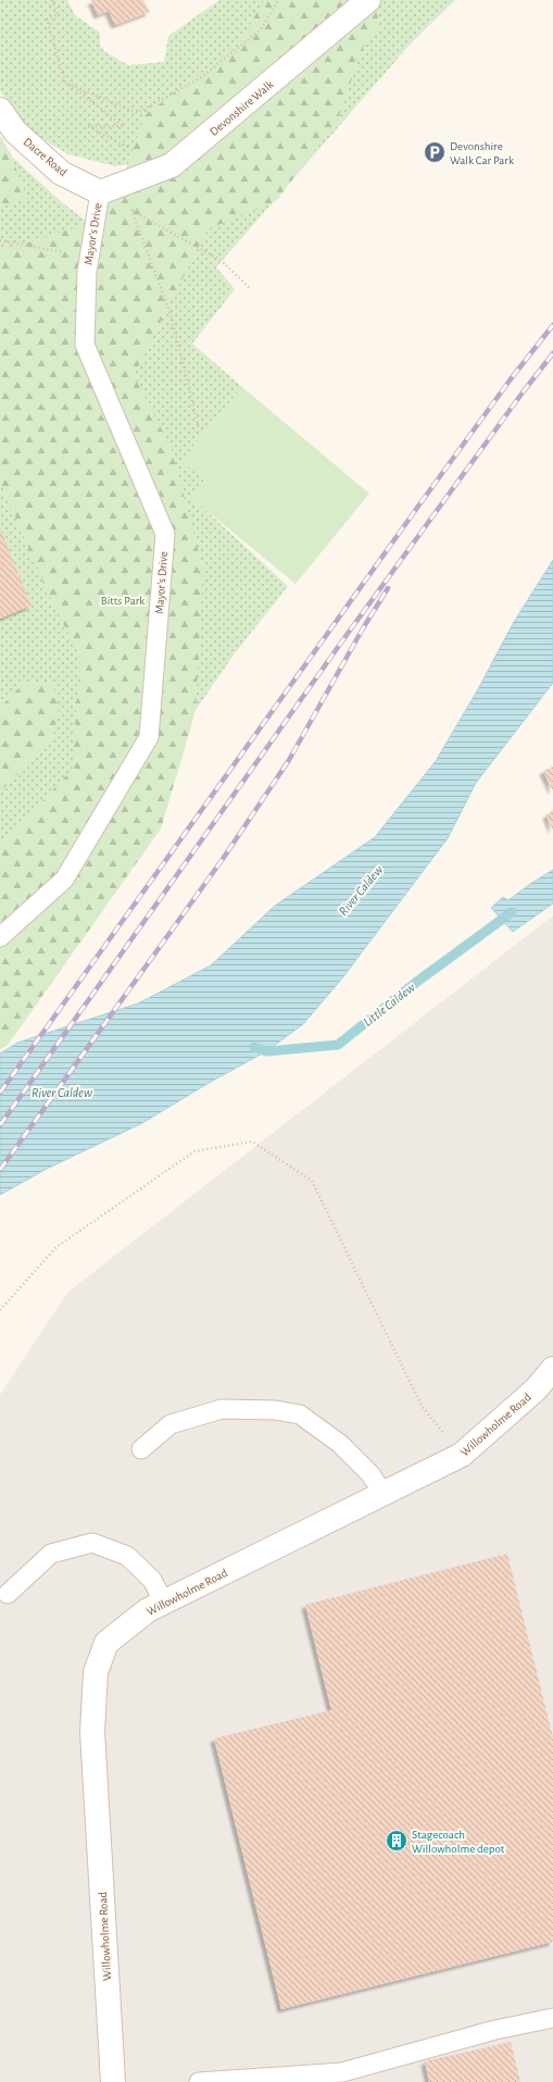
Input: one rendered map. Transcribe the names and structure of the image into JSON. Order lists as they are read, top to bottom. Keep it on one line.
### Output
{"streets":{"street":["Devonshire Walk","Dacre Road","Willowholme Road"],"lane":["Mayor's Drive"]},"crossings":[["Devonshire Walk","Dacre Road"],["Devonshire Walk","Mayor's Drive"],["Dacre Road","Mayor's Drive"]],"water":["River Caldew","Little Caldew"],"parks":["Bitts Park"],"places":{"parking":["Devonshire Walk Car Park"],"building":["Stagecoach Willowholme depot"]}}
